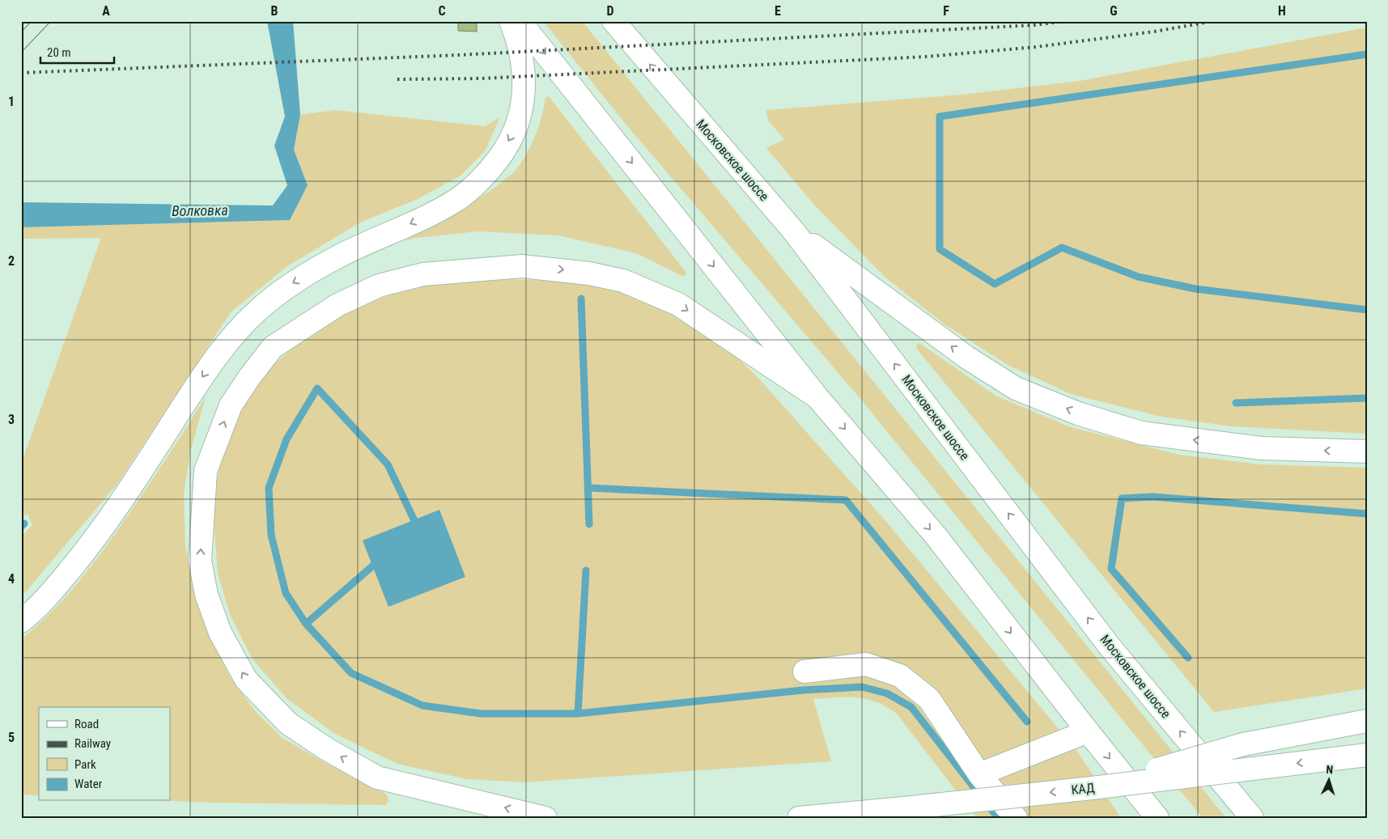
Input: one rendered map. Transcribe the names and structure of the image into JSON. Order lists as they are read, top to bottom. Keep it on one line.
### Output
{"streets":{"main road":["Московское шоссе","КАД"]},"water":["Волковка"],"legend":["Road","Railway","Park","Water"],"scale_bar":"20 m","north":"top","grid":{"columns":["A","B","C","D","E","F","G","H"],"rows":["1","2","3","4","5"]}}
